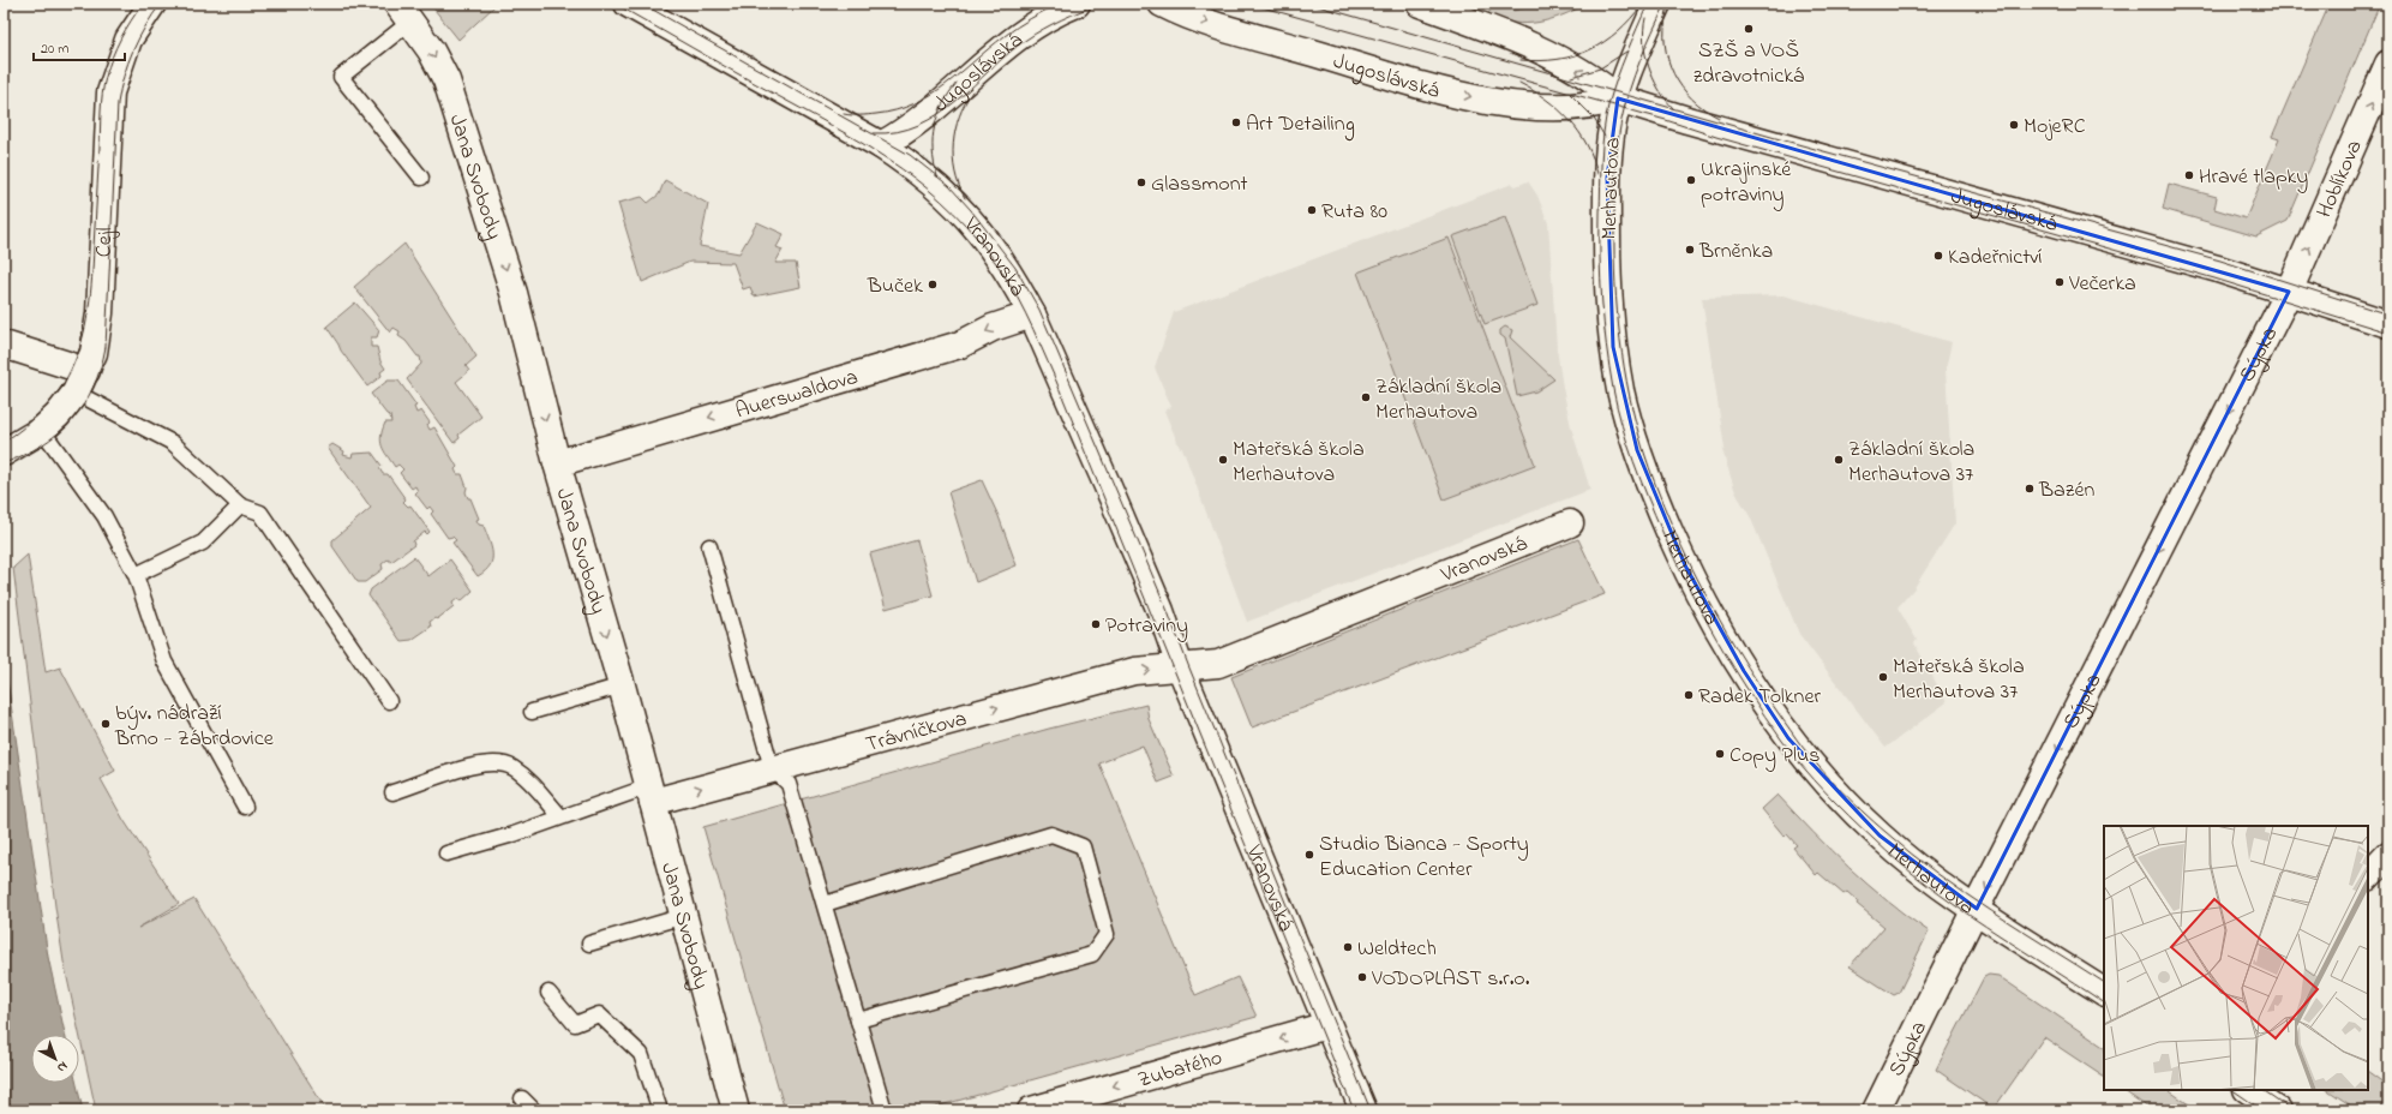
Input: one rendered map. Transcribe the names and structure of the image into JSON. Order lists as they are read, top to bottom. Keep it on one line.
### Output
{"streets":{"street":["Jugoslávská","Jana Svobody","Hoblíkova","Merhautova","Cejl","Vranovská","Sýpka","Auerswaldova","Trávníčkova","Zubatého"]},"crossings":[["Jugoslávská","Hoblíkova"],["Jugoslávská","Merhautova"],["Jugoslávská","Vranovská"],["Jugoslávská","Sýpka"],["Jana Svobody","Auerswaldova"],["Jana Svobody","Trávníčkova"],["Hoblíkova","Sýpka"],["Merhautova","Sýpka"],["Vranovská","Auerswaldova"],["Vranovská","Trávníčkova"],["Vranovská","Zubatého"]],"one_way":["Jana Svobody","Hoblíkova","Sýpka","Auerswaldova","Trávníčkova","Zubatého"],"places":["SZŠ a VOŠ zdravotnická","Art Detailing","MojeRC","Hravé tlapky","Ukrajinské potraviny","Glassmont","Ruta 80","Brněnka","Kadeřnictví","Večerka","Buček","Základní škola Merhautova","Mateřská škola Merhautova","Základní škola Merhautova 37","Bazén","Potraviny","Mateřská škola Merhautova 37","Radek Tolkner","býv. nádraží Brno - Zábrdovice","Copy Plus","Studio Bianca - Sporty Education Center","Weldtech","VODOPLAST s.r.o."],"scale_bar":"20 m","north":"bottom right"}
